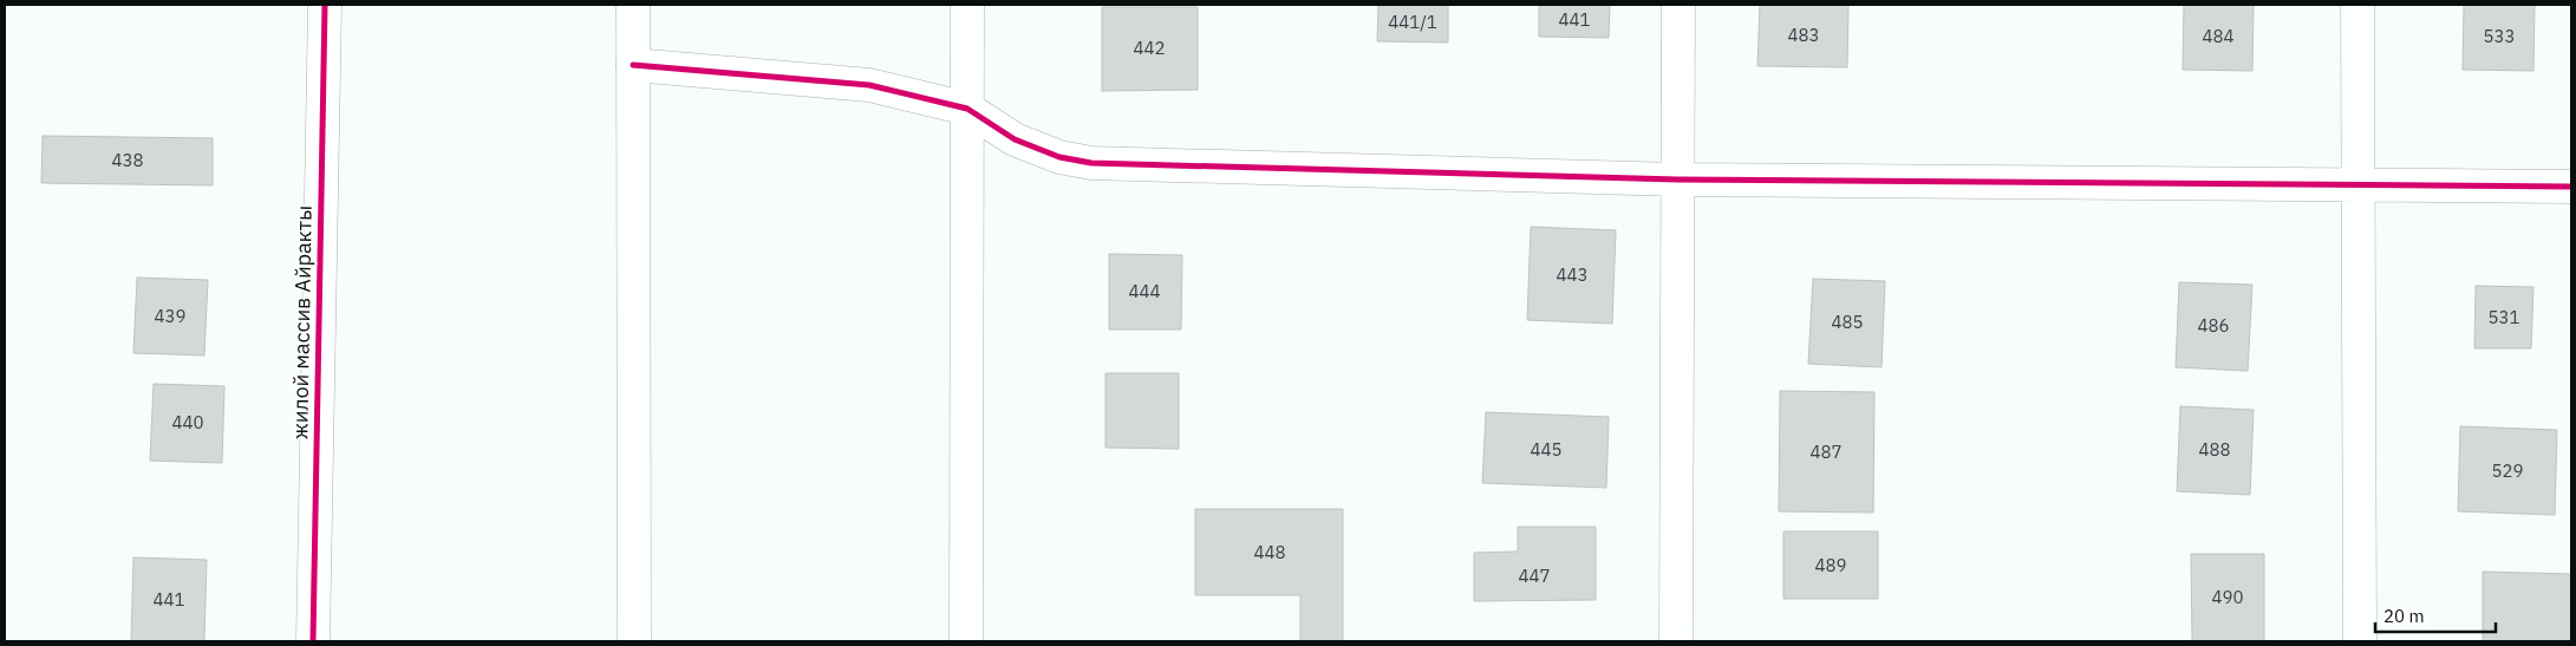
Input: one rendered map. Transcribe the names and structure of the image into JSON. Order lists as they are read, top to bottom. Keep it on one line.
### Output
{"streets":{"street":["жилой массив Айракты"]},"house_numbers":["441","441/1","483","484","533","442","438","443","444","439","531","485","486","440","445","488","487","529","448","489","447","490","441"],"scale_bar":"20 m"}
